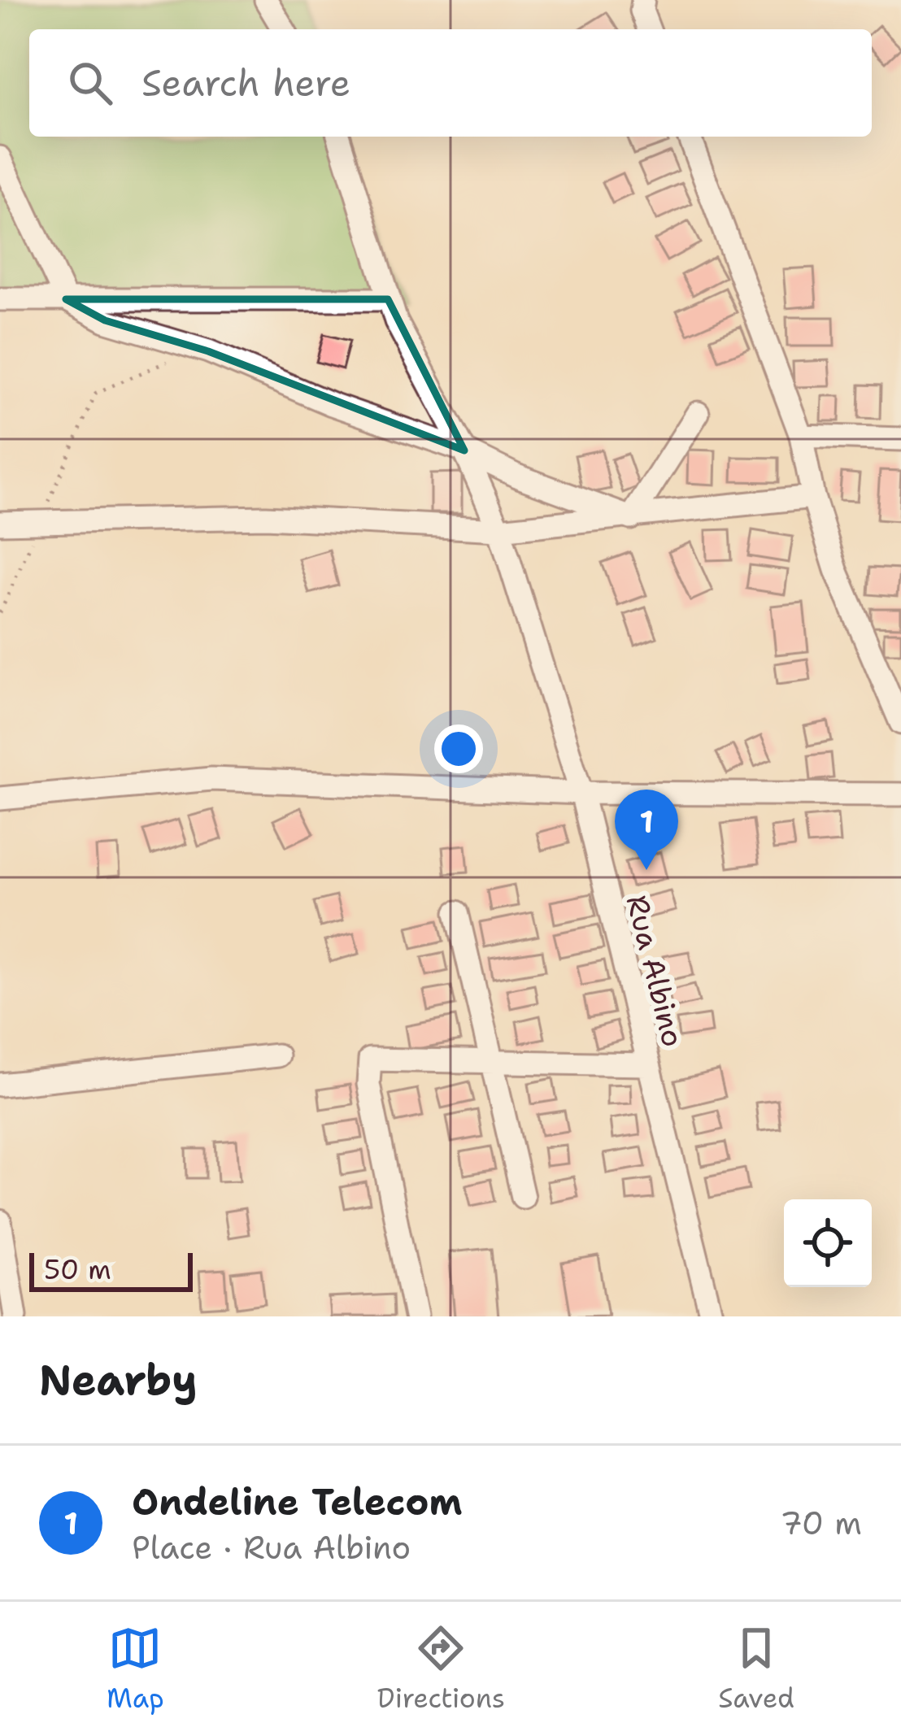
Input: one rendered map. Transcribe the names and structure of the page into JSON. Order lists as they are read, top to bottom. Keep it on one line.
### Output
{"streets":{"street":["Rua Albino"]},"scale_bar":"50 m","page":{"search":"Search here","pins":"1","scale":"50 m","heading":"Nearby","list":[{"mark":"1","name":"Ondeline Telecom","note":"Place · Rua Albino","value":"70 m"}],"nav":["Map","Directions","Saved"]}}
